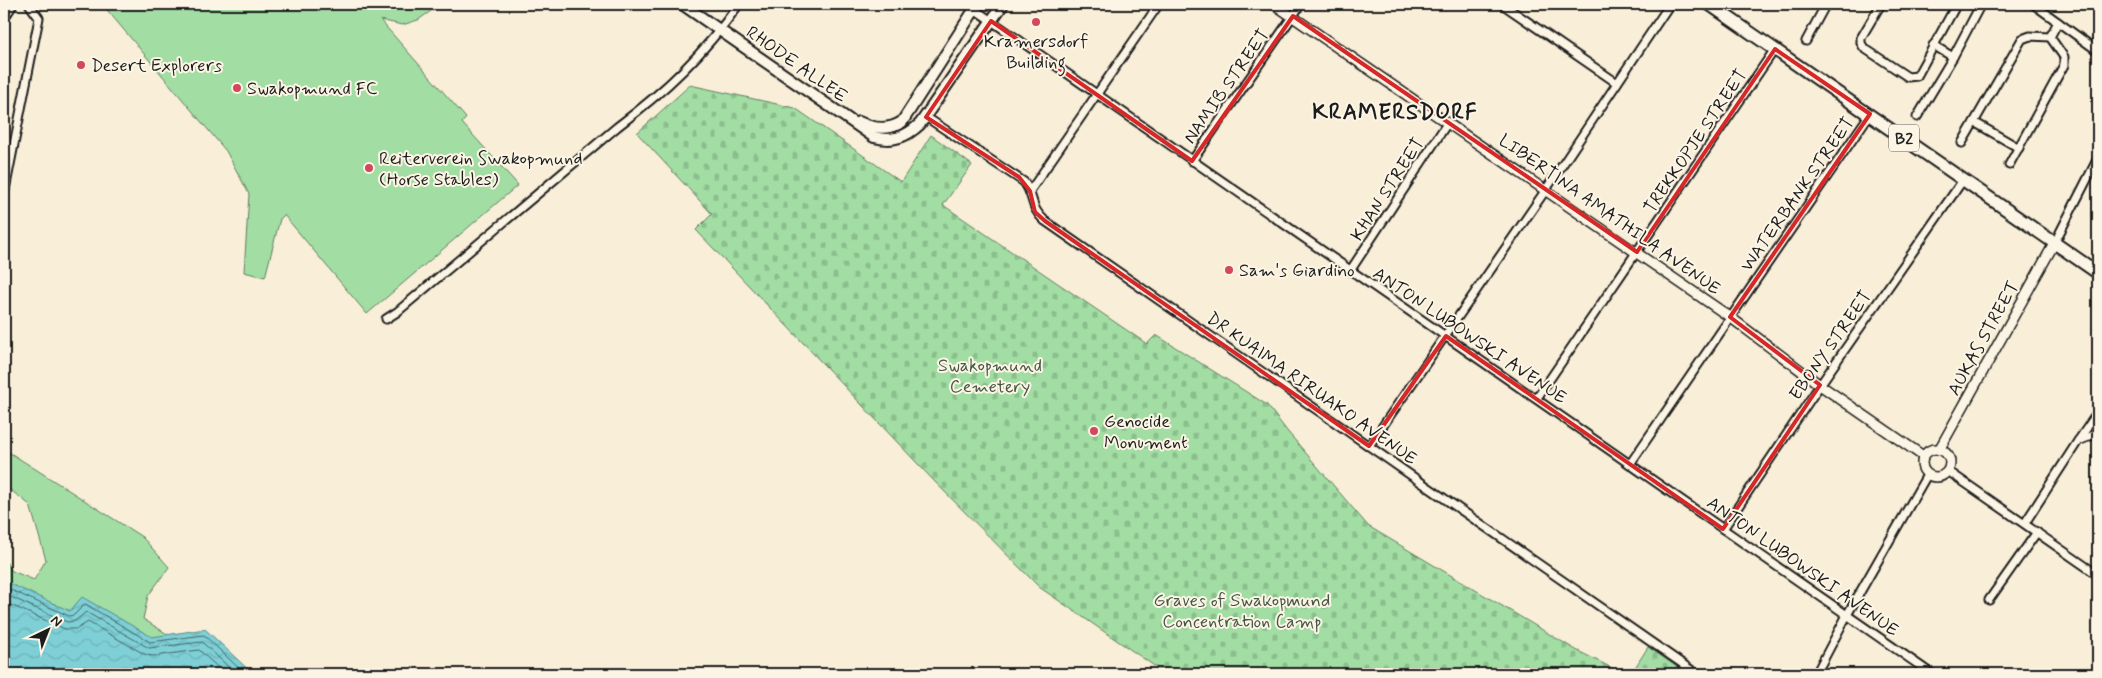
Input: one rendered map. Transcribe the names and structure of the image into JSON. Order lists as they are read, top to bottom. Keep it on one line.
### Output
{"streets":{"highway":["B2"],"main road":["RHODE ALLEE"],"street":["NAMIB STREET","TREKKOPJE STREET","KHAN STREET","WATERBANK STREET","LIBERTINA AMATHILA AVENUE","ANTON LUBOWSKI AVENUE","AUKAS STREET","EBONY STREET","DR KUAIMA RIRUAKO AVENUE"]},"crossings":[["NAMIB STREET","LIBERTINA AMATHILA AVENUE"],["NAMIB STREET","ANTON LUBOWSKI AVENUE"],["B2","TREKKOPJE STREET"],["B2","WATERBANK STREET"],["B2","AUKAS STREET"],["B2","EBONY STREET"],["TREKKOPJE STREET","LIBERTINA AMATHILA AVENUE"],["TREKKOPJE STREET","ANTON LUBOWSKI AVENUE"],["KHAN STREET","LIBERTINA AMATHILA AVENUE"],["KHAN STREET","ANTON LUBOWSKI AVENUE"],["WATERBANK STREET","LIBERTINA AMATHILA AVENUE"],["WATERBANK STREET","ANTON LUBOWSKI AVENUE"],["LIBERTINA AMATHILA AVENUE","AUKAS STREET"],["LIBERTINA AMATHILA AVENUE","EBONY STREET"],["ANTON LUBOWSKI AVENUE","EBONY STREET"]],"districts":["KRAMERSDORF"],"parks":["Swakopmund Cemetery","Graves of Swakopmund Concentration Camp"],"places":["Kramersdorf Building","Desert Explorers","Swakopmund FC","Reiterverein Swakopmund (Horse Stables)","Sam's Giardino","Genocide Monument"],"north":"top right"}
